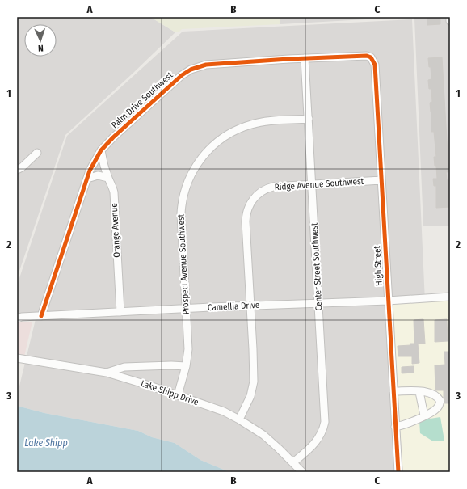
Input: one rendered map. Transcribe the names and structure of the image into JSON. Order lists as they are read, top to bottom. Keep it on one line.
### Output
{"streets":{"street":["Palm Drive Southwest","Ridge Avenue Southwest","Orange Avenue","Prospect Avenue Southwest","High Street","Center Street Southwest","Camellia Drive","Lake Shipp Drive"]},"crossings":[["Palm Drive Southwest","Orange Avenue"],["Palm Drive Southwest","High Street"],["Palm Drive Southwest","Center Street Southwest"],["Palm Drive Southwest","Camellia Drive"],["Ridge Avenue Southwest","High Street"],["Ridge Avenue Southwest","Center Street Southwest"],["Ridge Avenue Southwest","Camellia Drive"],["Ridge Avenue Southwest","Lake Shipp Drive"],["Orange Avenue","Camellia Drive"],["Prospect Avenue Southwest","Center Street Southwest"],["Prospect Avenue Southwest","Camellia Drive"],["Prospect Avenue Southwest","Lake Shipp Drive"],["High Street","Camellia Drive"],["Center Street Southwest","Camellia Drive"],["Center Street Southwest","Lake Shipp Drive"]],"water":["Lake Shipp"],"north":"bottom","grid":{"columns":["A","B","C"],"rows":["1","2","3"]}}
